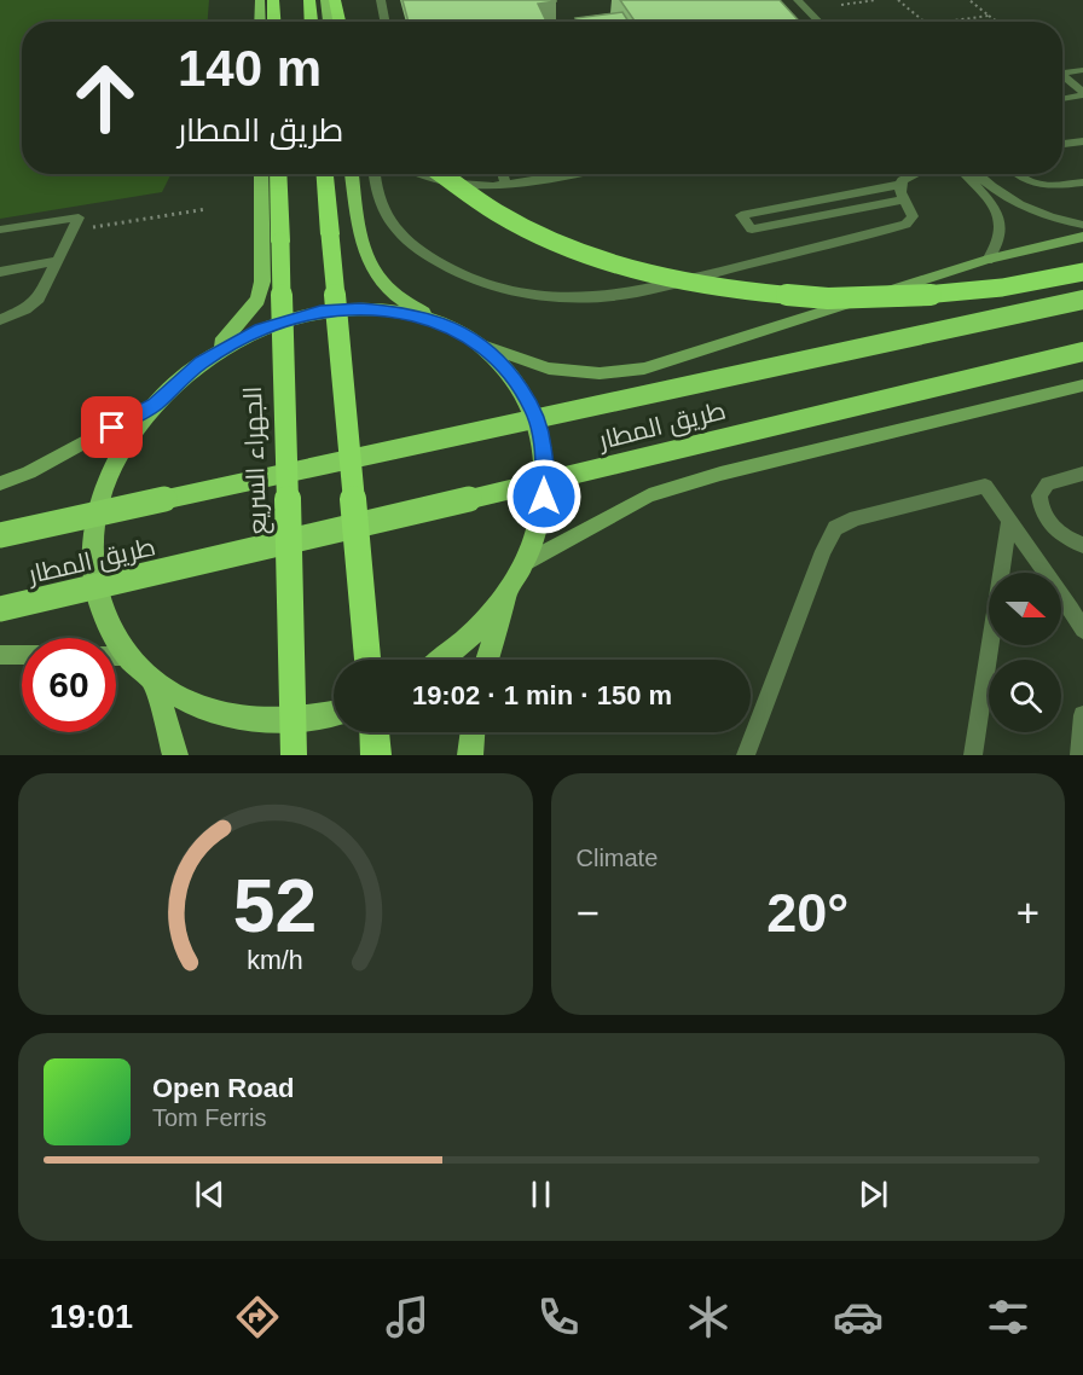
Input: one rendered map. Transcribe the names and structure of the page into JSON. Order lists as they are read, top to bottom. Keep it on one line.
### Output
{"streets":{"highway":["طريق المطار","الجهراء السريع"]},"north":"right","page":{"turn":["140 m","طريق المطار"],"limit":"60","trip":"19:02 · 1 min · 150 m","tile":"Climate","heat":["−","20°","+"],"song":["Open Road","Tom Ferris"],"tabs":"19:01","gauge":["52","km/h"]}}
